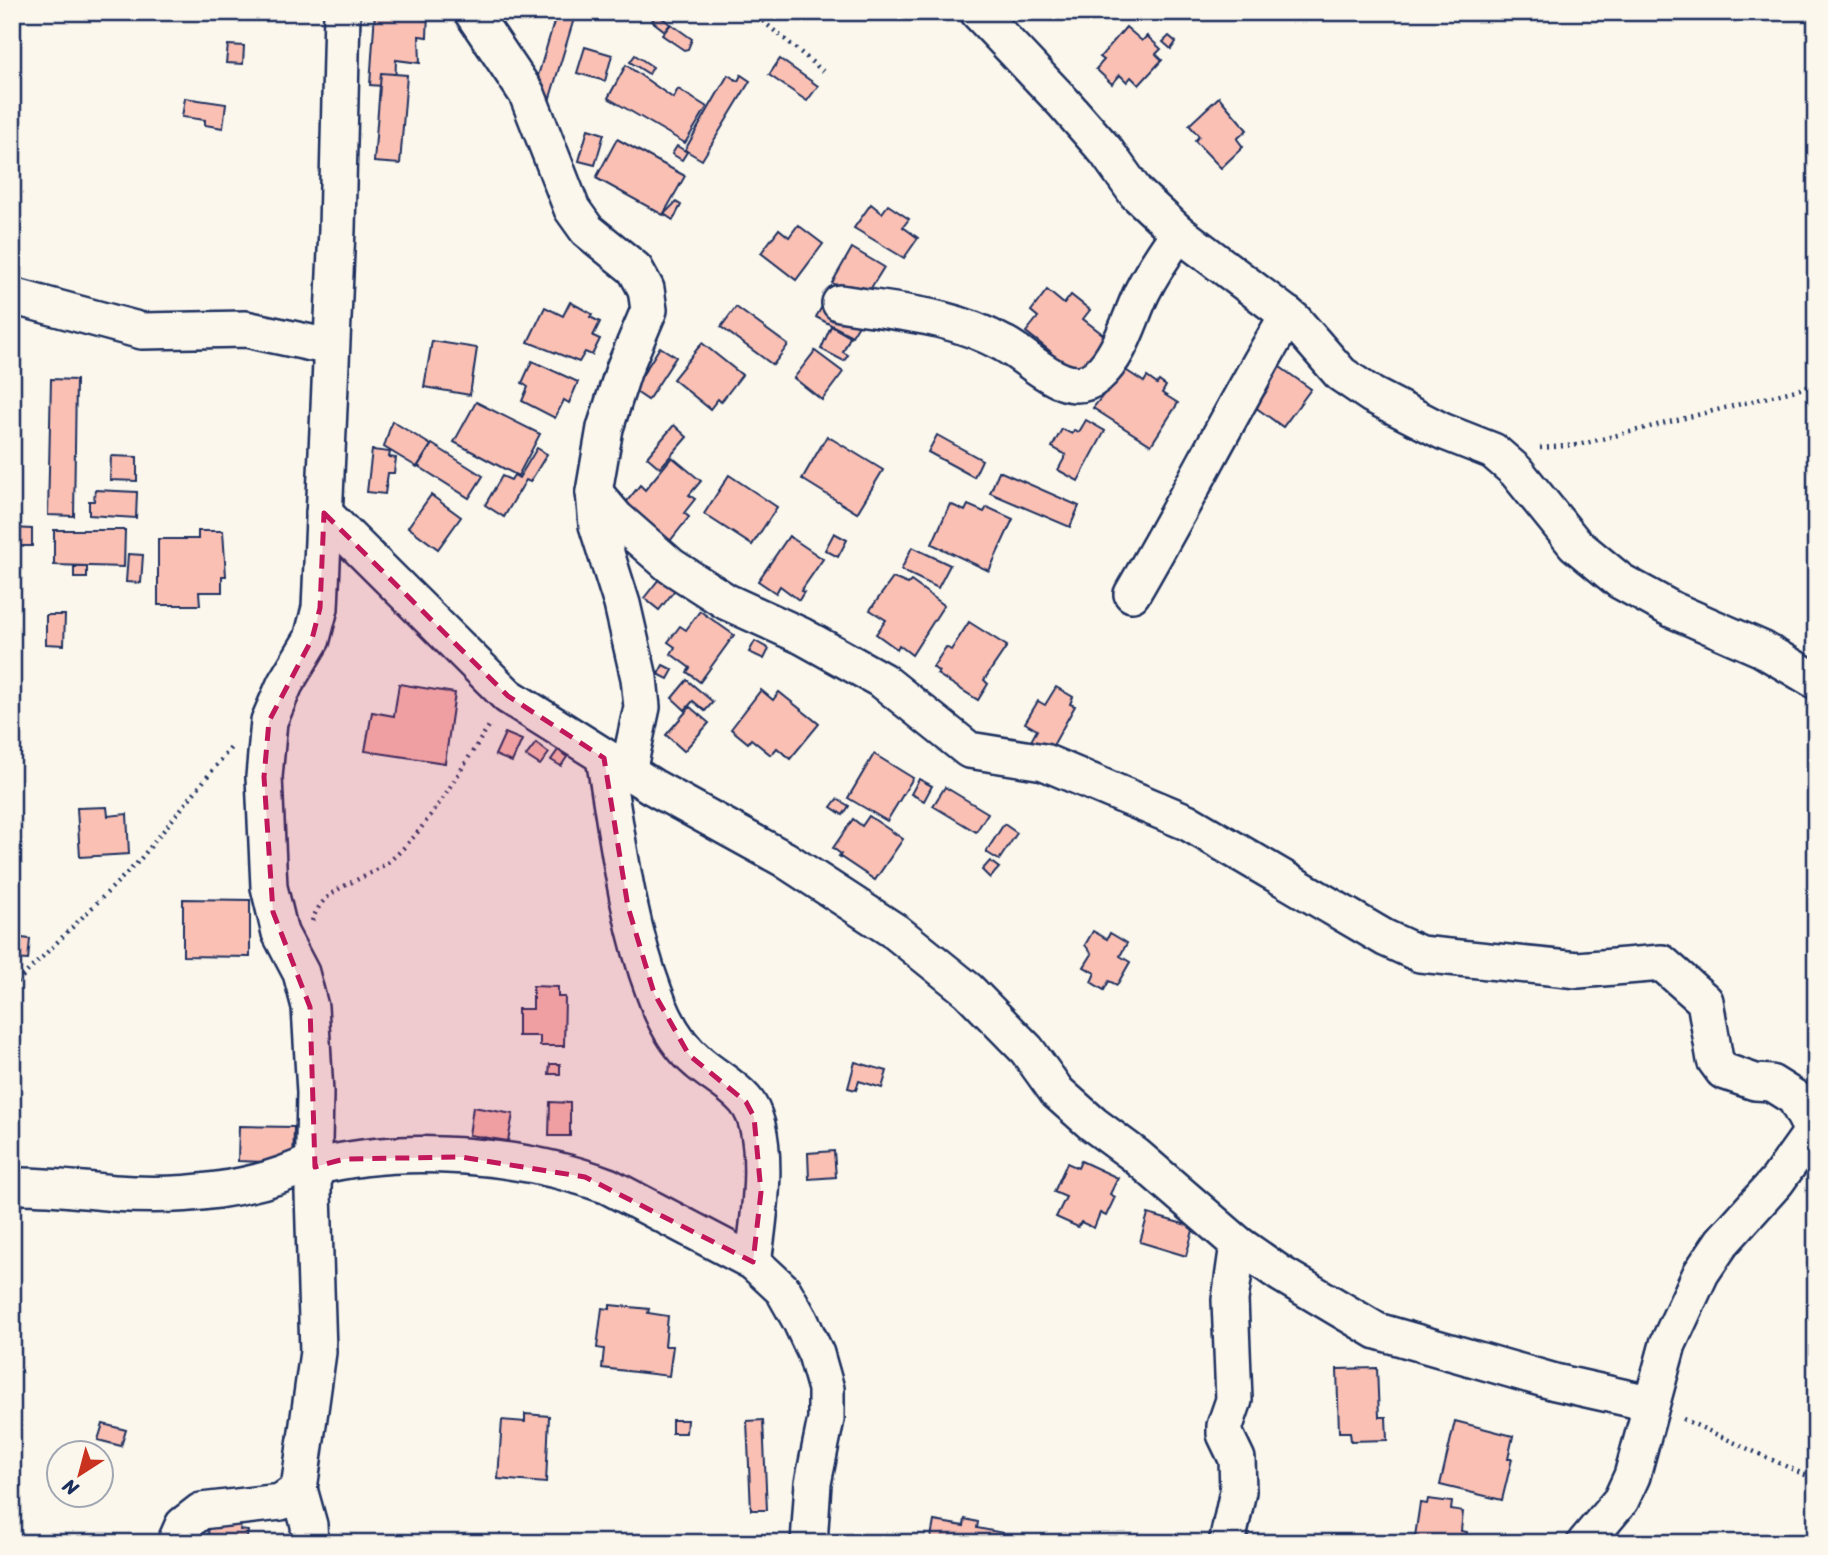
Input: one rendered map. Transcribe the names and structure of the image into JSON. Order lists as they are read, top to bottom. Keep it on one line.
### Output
{"north":"bottom left"}
